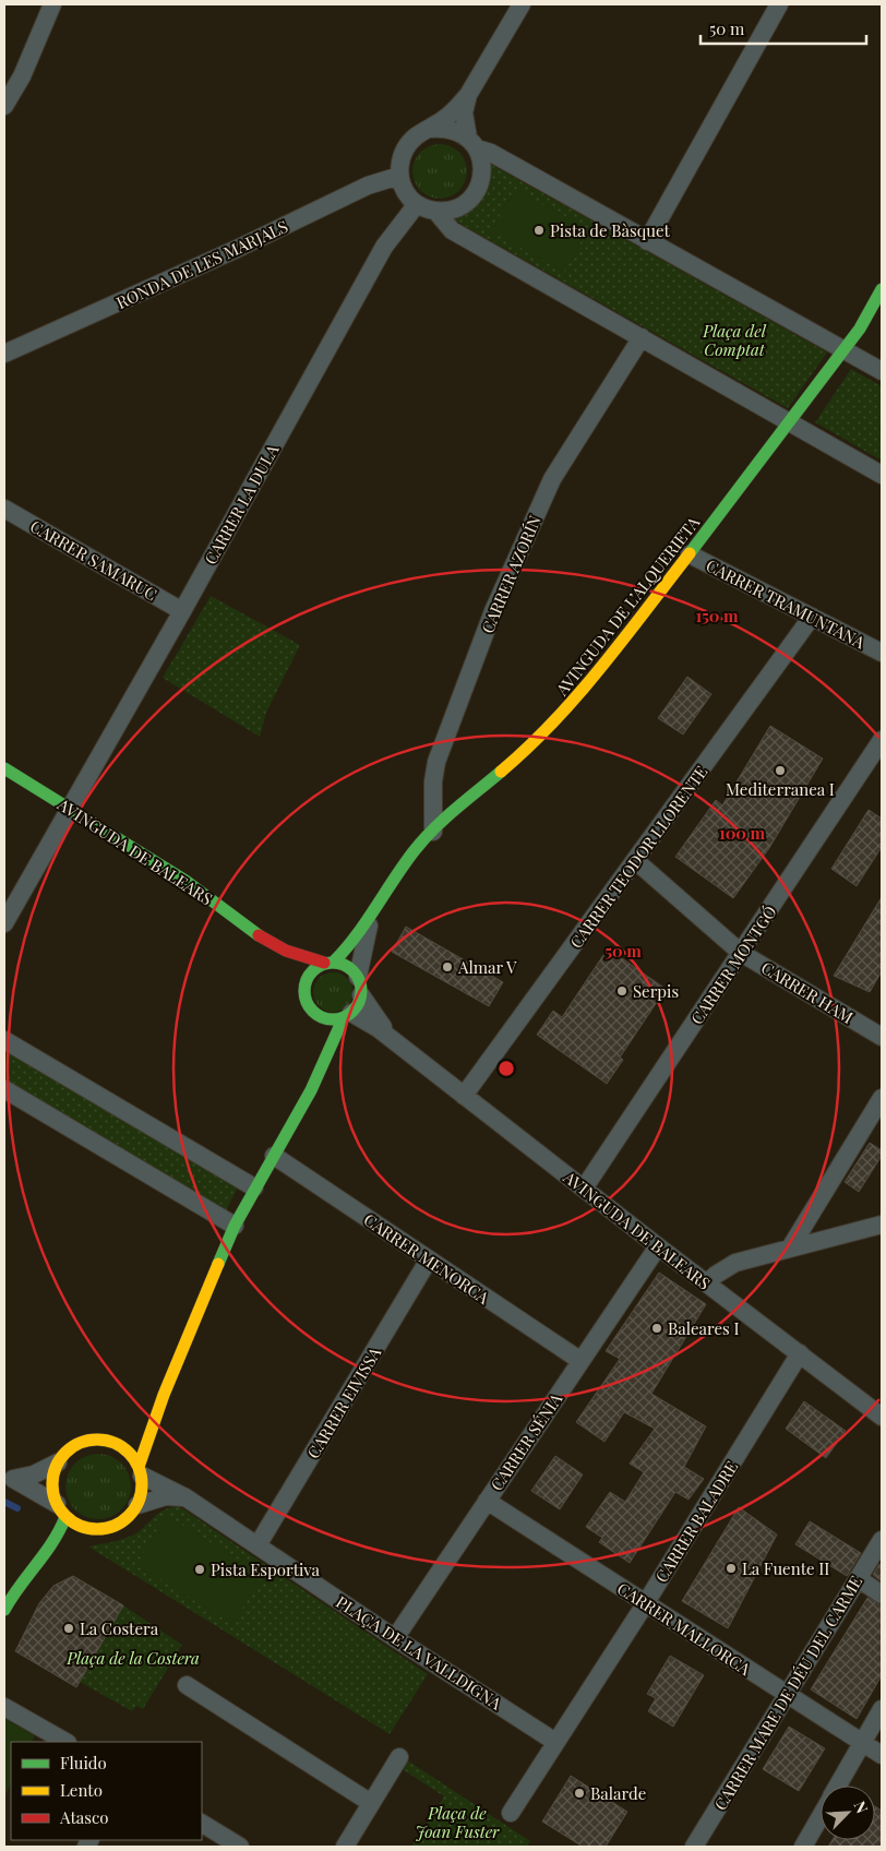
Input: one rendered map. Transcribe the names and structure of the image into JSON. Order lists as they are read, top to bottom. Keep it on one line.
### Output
{"streets":{"street":["RONDA DE LES MARJALS","CARRER LA DULA","CARRER SAMARUC","CARRER AZORÍN","CARRER TRAMUNTANA","AVINGUDA DE L’ALQUERIETA","AVINGUDA DE BALEARS","CARRER TEODOR LLORENTE","CARRER MONTGÓ","CARRER HAM","CARRER MENORCA","CARRER EIVISSA","CARRER SÉNIA","CARRER BALADRE","CARRER MALLORCA","PLAÇA DE LA VALLDIGNA","CARRER MARE DE DÉU DEL CARME"]},"crossings":[["RONDA DE LES MARJALS","CARRER LA DULA"],["CARRER LA DULA","CARRER SAMARUC"],["CARRER LA DULA","AVINGUDA DE BALEARS"],["CARRER AZORÍN","AVINGUDA DE L’ALQUERIETA"],["CARRER TRAMUNTANA","AVINGUDA DE L’ALQUERIETA"],["CARRER TRAMUNTANA","CARRER TEODOR LLORENTE"],["AVINGUDA DE BALEARS","CARRER TEODOR LLORENTE"],["AVINGUDA DE BALEARS","CARRER MONTGÓ"],["AVINGUDA DE BALEARS","CARRER SÉNIA"],["AVINGUDA DE BALEARS","CARRER BALADRE"],["CARRER TEODOR LLORENTE","CARRER HAM"],["CARRER MONTGÓ","CARRER HAM"],["CARRER MENORCA","CARRER EIVISSA"],["CARRER MENORCA","CARRER SÉNIA"],["CARRER EIVISSA","PLAÇA DE LA VALLDIGNA"],["CARRER SÉNIA","CARRER MALLORCA"],["CARRER SÉNIA","PLAÇA DE LA VALLDIGNA"],["CARRER BALADRE","CARRER MALLORCA"],["CARRER BALADRE","PLAÇA DE LA VALLDIGNA"],["CARRER MALLORCA","CARRER MARE DE DÉU DEL CARME"]],"parks":["Plaça del Comptat","Plaça de la Costera","Plaça de Joan Fuster"],"places":["Pista de Bàsquet","Mediterranea I","Almar V","Serpis","Baleares I","La Fuente II","Pista Esportiva","La Costera","Balarde"],"legend":["Fluido","Lento","Atasco"],"scale_bar":"50 m","north":"top right","rings":["150 m","100 m","50 m"]}
